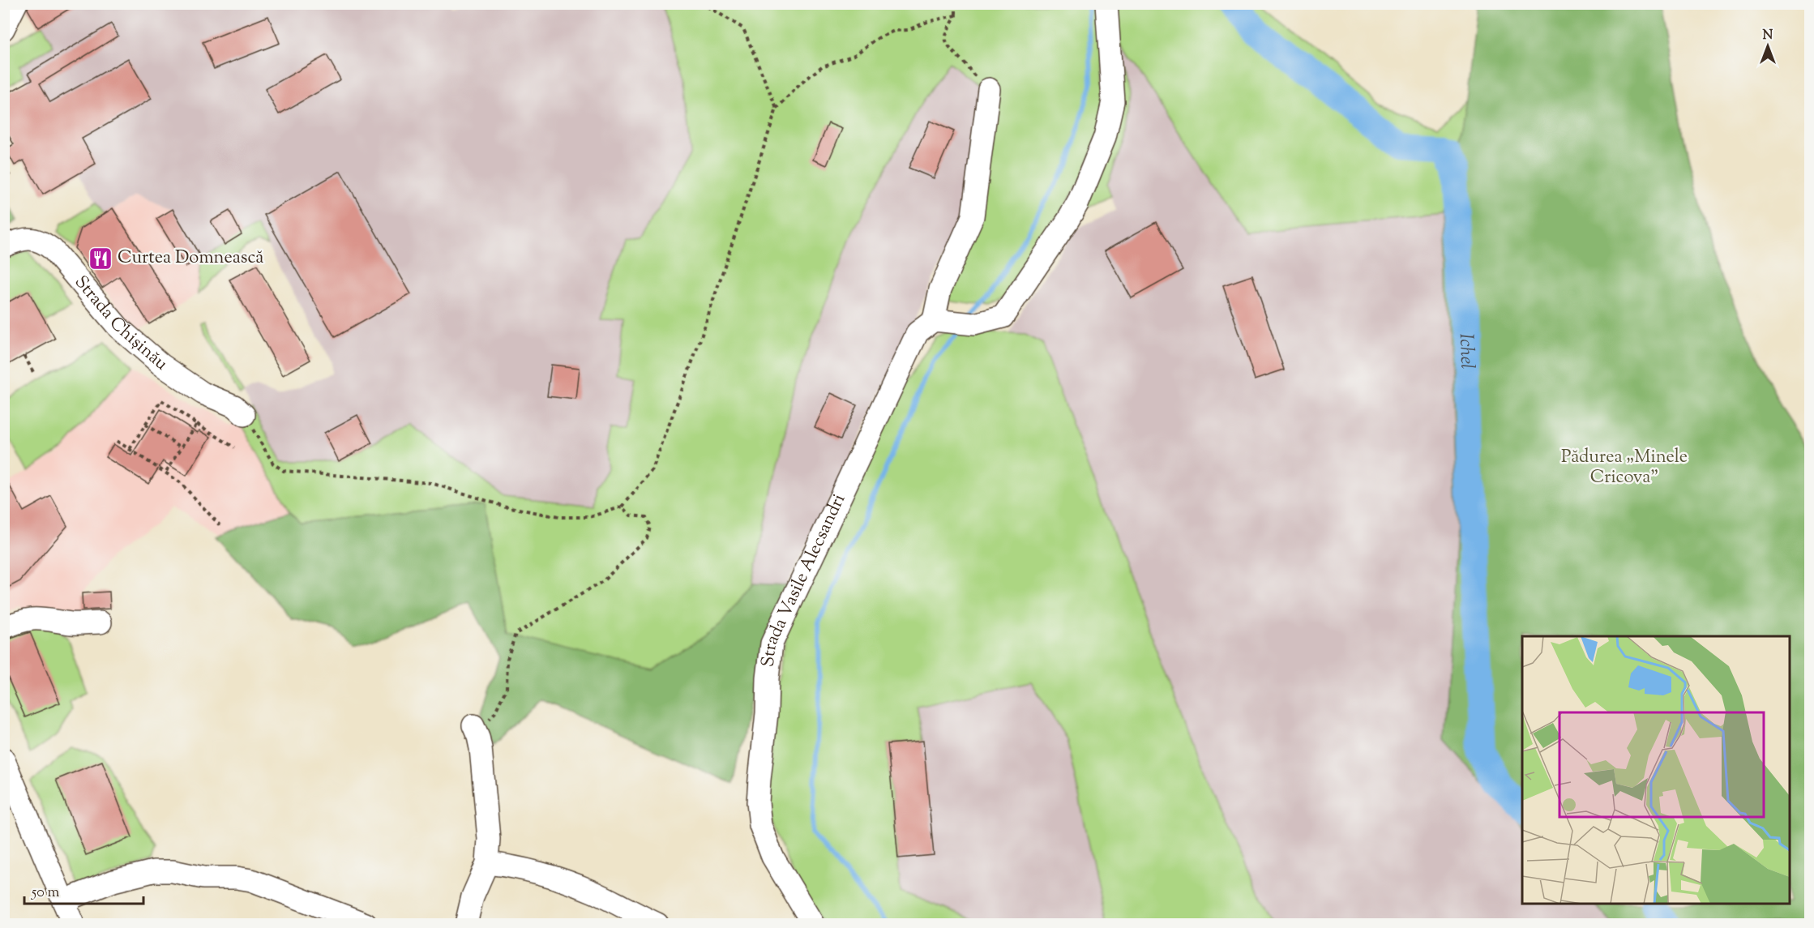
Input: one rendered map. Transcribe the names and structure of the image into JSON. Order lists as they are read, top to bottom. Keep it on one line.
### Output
{"streets":{"street":["Strada Chișinău","Strada Vasile Alecsandri"]},"water":["Ichel"],"parks":["Pădurea „Minele Cricova”"],"places":{"restaurant":["Curtea Domnească"]},"scale_bar":"50 m","north":"top"}
